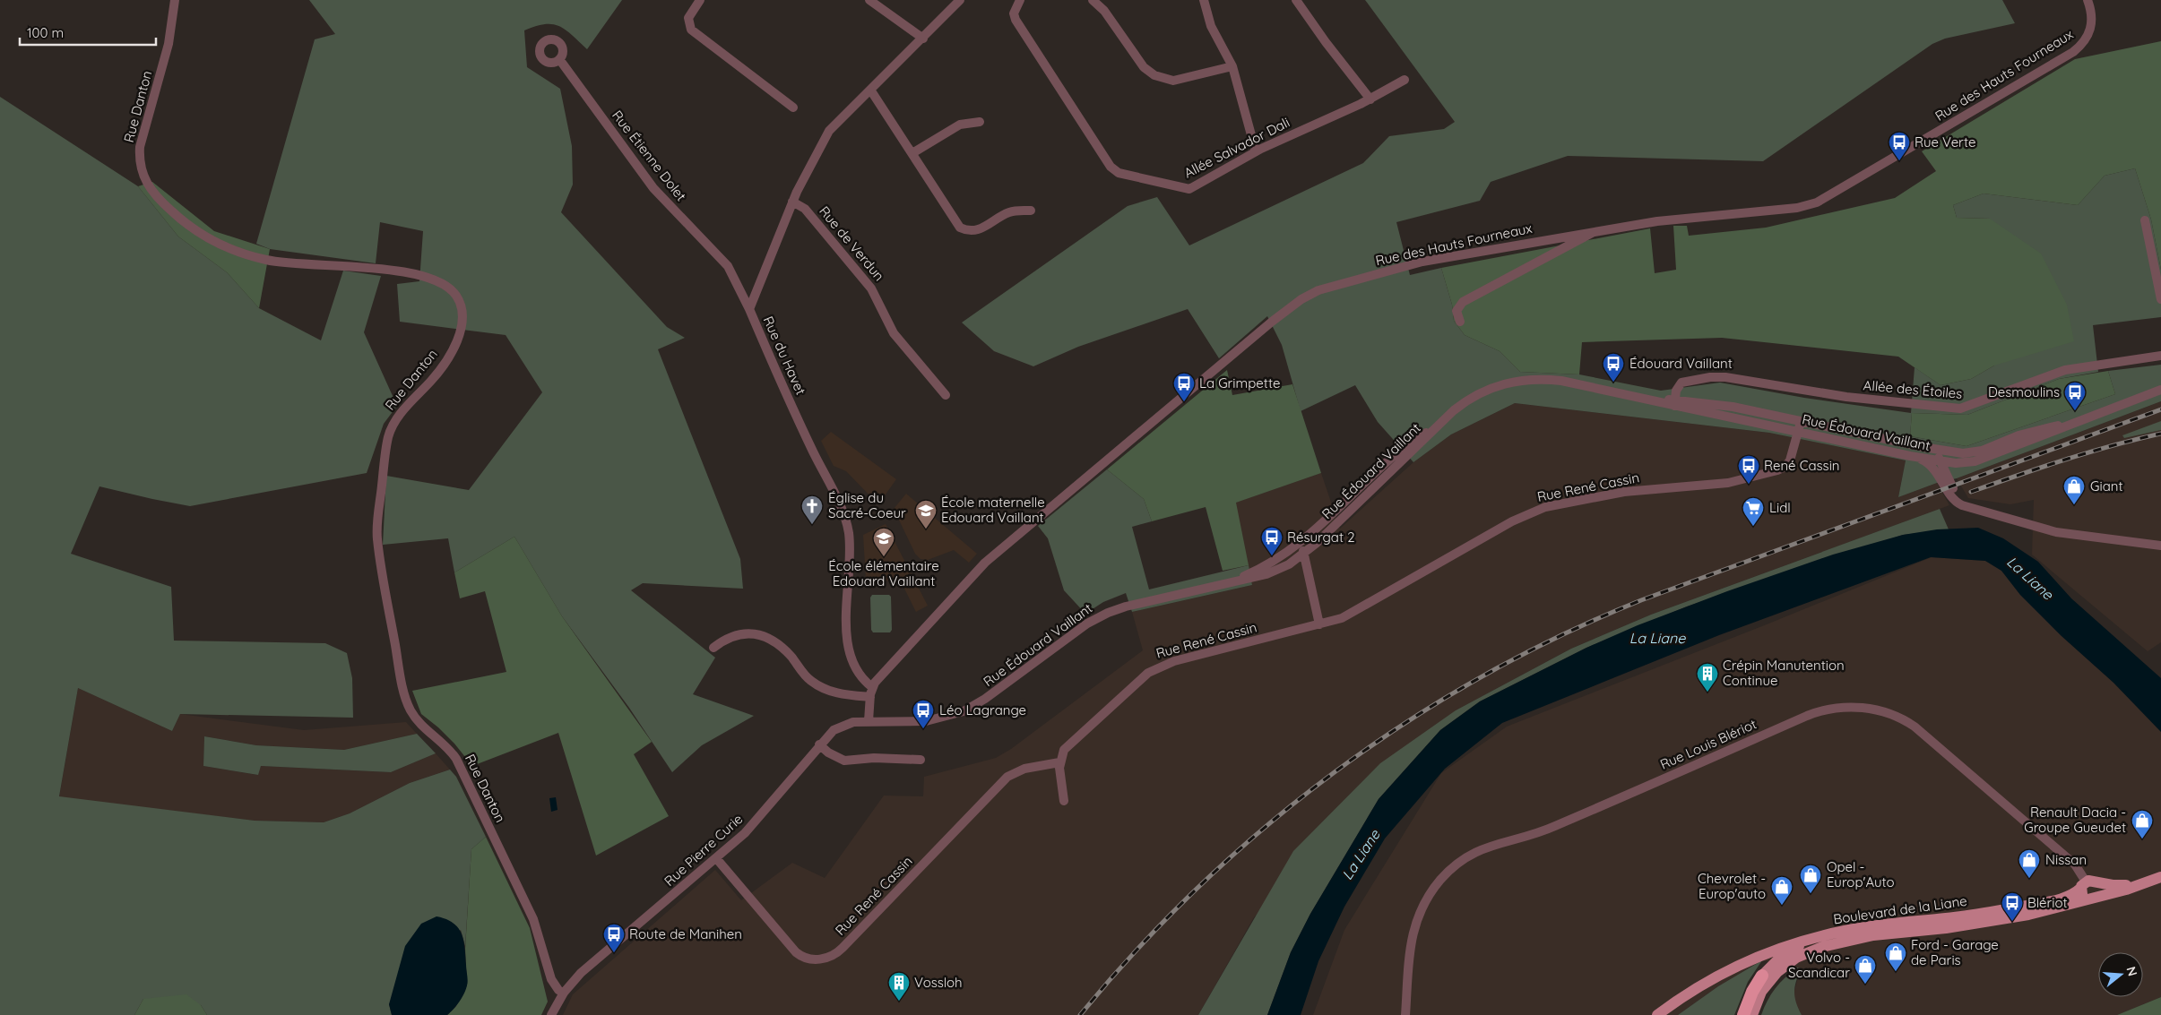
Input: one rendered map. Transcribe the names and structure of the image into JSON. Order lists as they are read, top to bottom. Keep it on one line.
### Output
{"streets":{"main road":["Boulevard de la Liane"],"street":["Rue des Hauts Fourneaux","Rue Danton","Allée Salvador Dali","Rue Étienne Dolet","Rue de Verdun","Rue du Havet","Allée des Étoiles","Rue Édouard Vaillant","Rue René Cassin","Rue Louis Blériot","Rue Pierre Curie"]},"crossings":[["Rue des Hauts Fourneaux","Rue du Havet"],["Rue des Hauts Fourneaux","Rue Édouard Vaillant"],["Rue des Hauts Fourneaux","Rue Pierre Curie"],["Rue Danton","Rue Pierre Curie"],["Rue Étienne Dolet","Rue du Havet"],["Rue de Verdun","Rue du Havet"],["Allée des Étoiles","Rue Édouard Vaillant"],["Rue Édouard Vaillant","Rue René Cassin"],["Rue Édouard Vaillant","Rue Pierre Curie"],["Rue René Cassin","Rue Pierre Curie"],["Rue Louis Blériot","Boulevard de la Liane"]],"water":["La Liane"],"places":{"bus stop":["Rue Verte","Édouard Vaillant","La Grimpette","Desmoulins","René Cassin","Résurgat 2","Léo Lagrange","Blériot","Route de Manihen"],"shop":["Giant","Renault Dacia - Groupe Gueudet","Nissan","Opel - Europ'Auto","Chevrolet - Europ'auto","Ford - Garage de Paris","Volvo - Scandicar"],"church":["Église du Sacré-Coeur"],"supermarket":["Lidl"],"school or university":["École maternelle Edouard Vaillant","École élémentaire Edouard Vaillant"],"building":["Crépin Manutention Continue","Vossloh"]},"scale_bar":"100 m","north":"right"}
